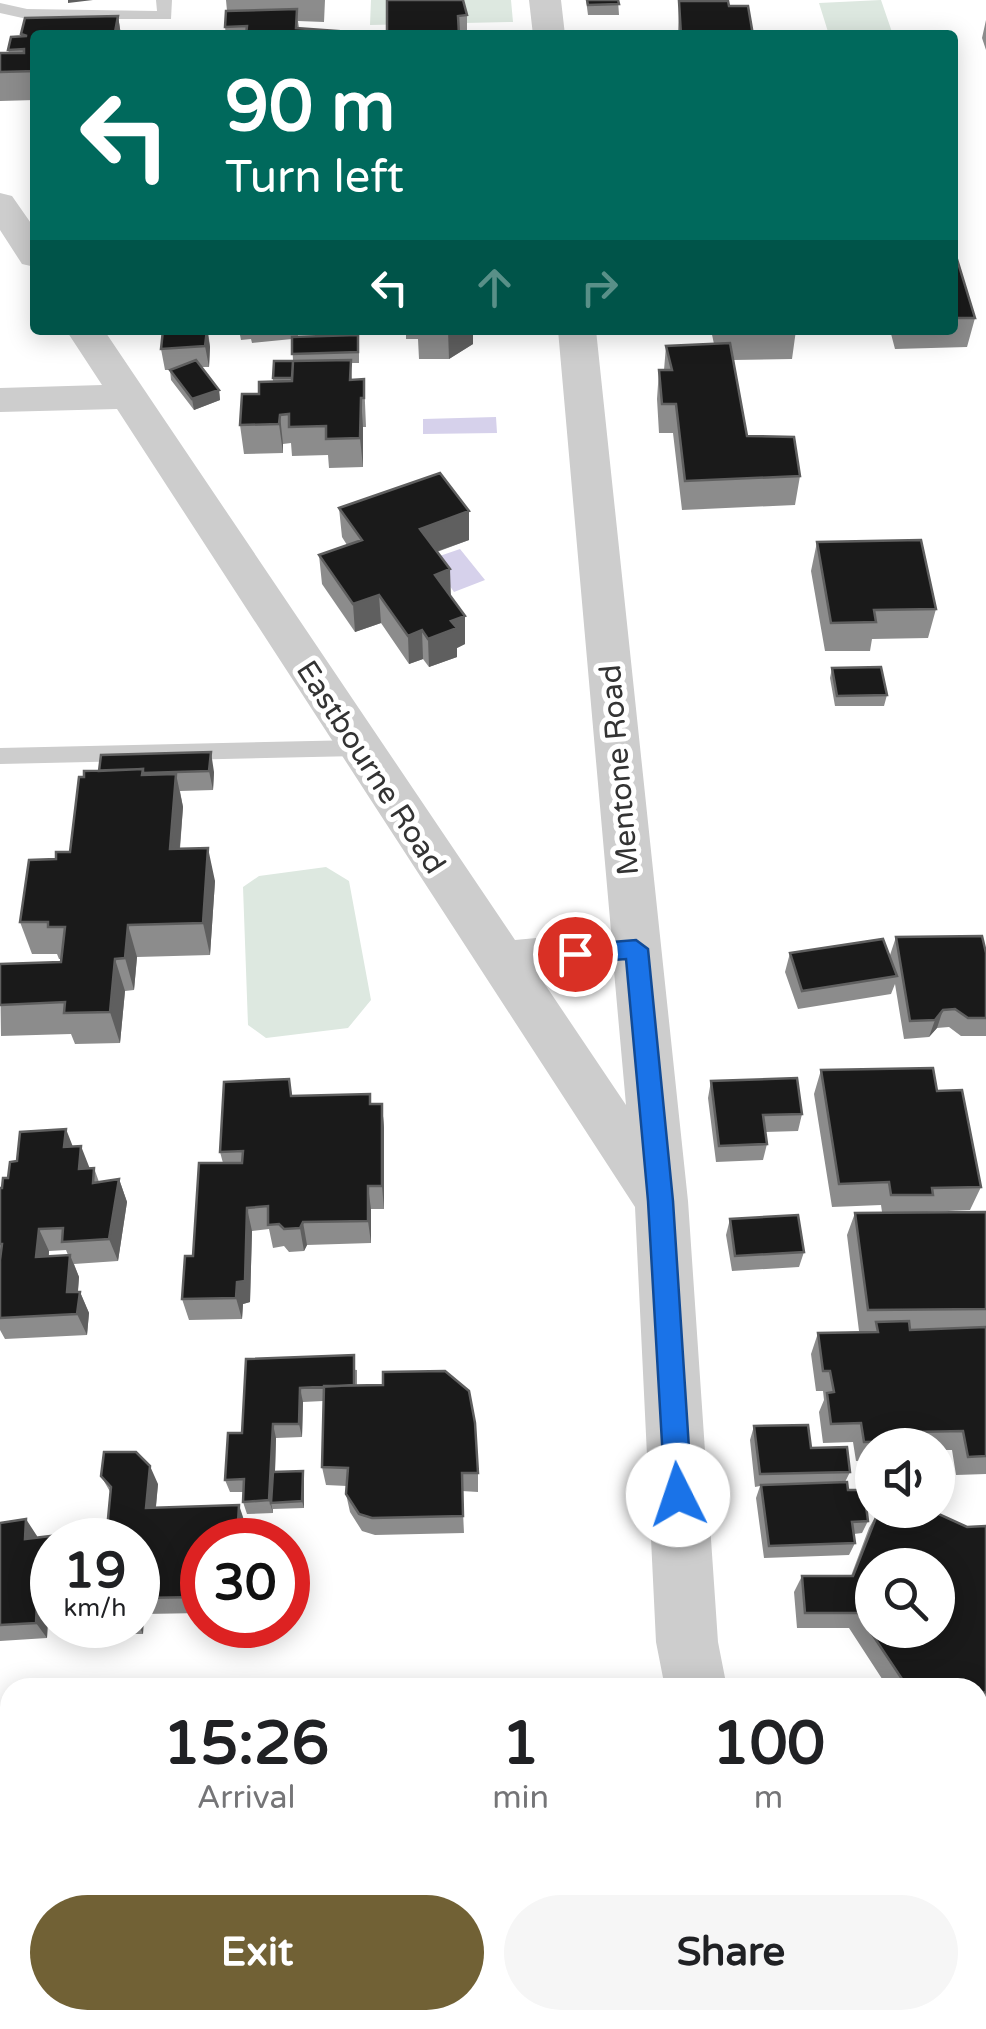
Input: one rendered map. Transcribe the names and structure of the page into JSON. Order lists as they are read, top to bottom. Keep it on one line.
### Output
{"streets":{"street":["Eastbourne Road","Mentone Road"]},"crossings":[["Eastbourne Road","Mentone Road"]],"page":{"turn":["90 m","Turn left"],"speed":"19 km/h","limit":"30","eta":["15:26","Arrival","1","min","100","m"],"buttons":["Exit","Share"]}}
